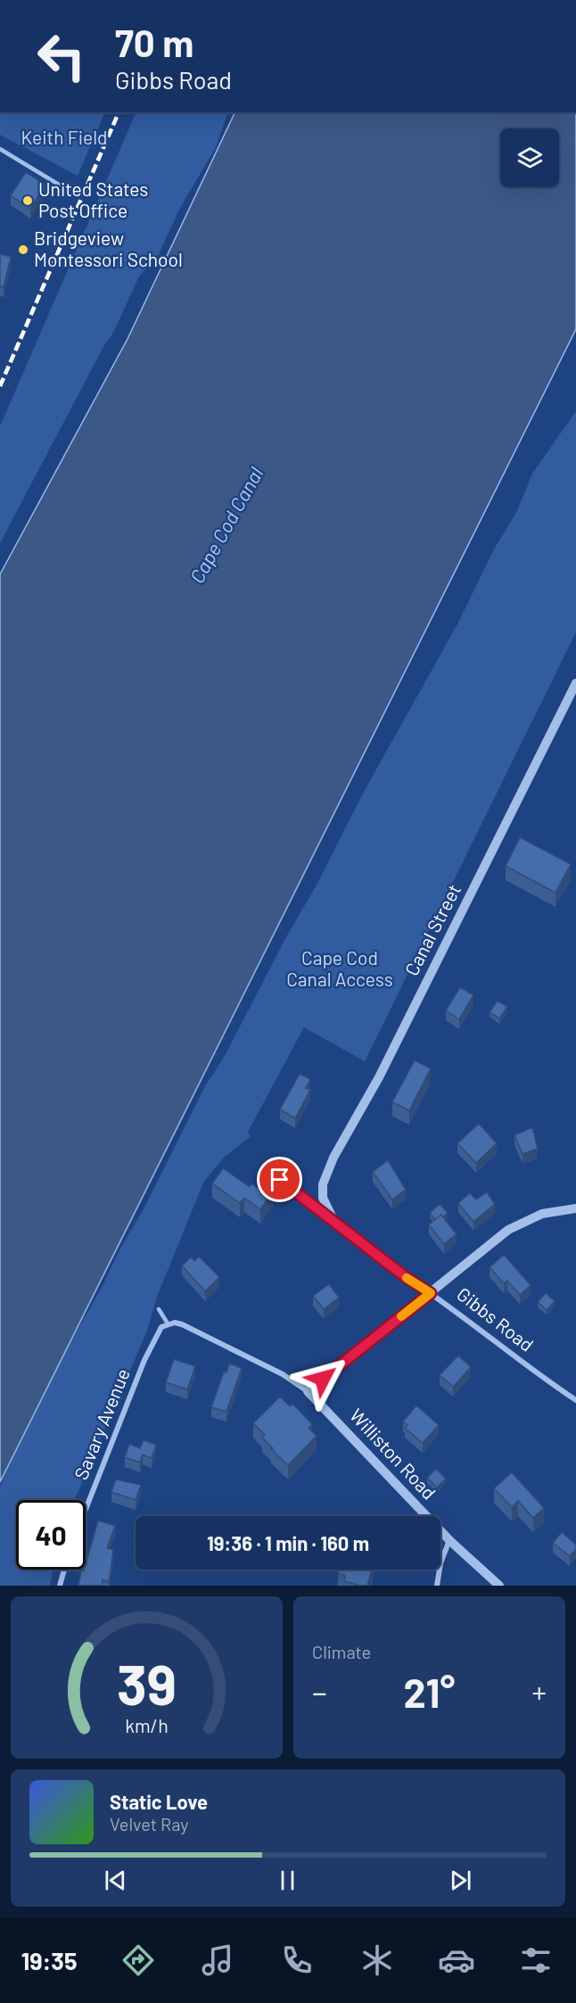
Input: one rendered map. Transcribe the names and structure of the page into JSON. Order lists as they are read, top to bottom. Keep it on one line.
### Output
{"streets":{"street":["Canal Street","Gibbs Road","Savary Avenue","Williston Road"]},"crossings":[["Canal Street","Gibbs Road"]],"water":["Cape Cod Canal"],"parks":["Keith Field","Cape Cod Canal Access"],"places":["United States Post Office","Bridgeview Montessori School"],"page":{"turn":["70 m","Gibbs Road"],"limit":"40","trip":"19:36 · 1 min · 160 m","tile":"Climate","heat":["−","21°","+"],"song":["Static Love","Velvet Ray"],"tabs":"19:35","gauge":["39","km/h"]}}
